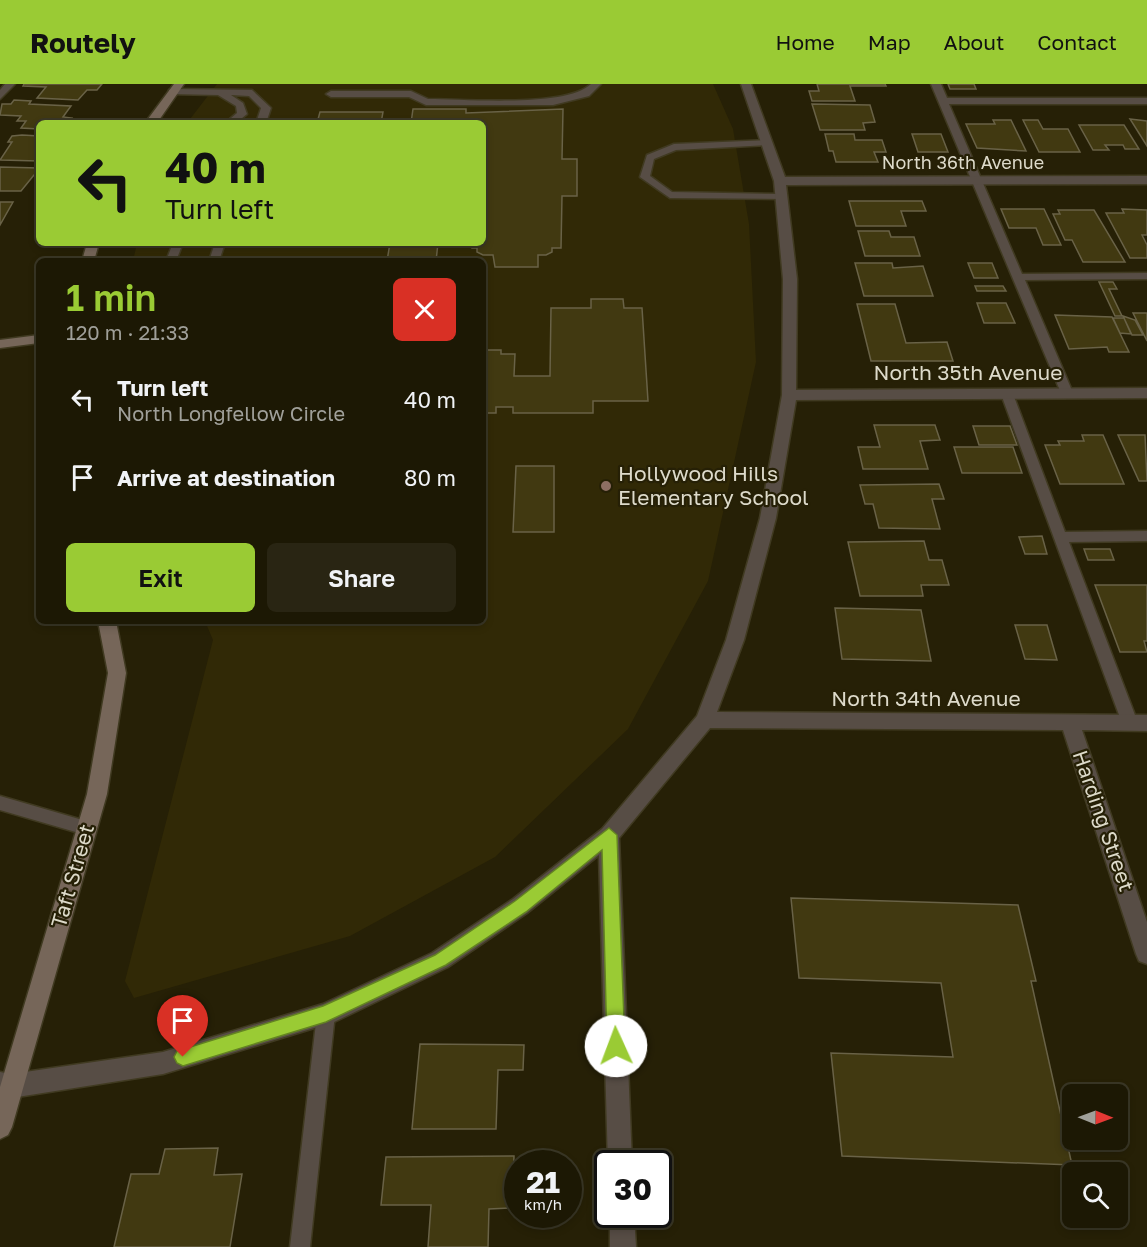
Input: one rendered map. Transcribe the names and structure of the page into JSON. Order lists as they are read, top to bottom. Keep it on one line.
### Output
{"streets":{"street":["North 36th Avenue","North 35th Avenue","North 34th Avenue","Harding Street","Taft Street"]},"crossings":[["North 34th Avenue","Harding Street"]],"places":["Hollywood Hills Elementary School"],"north":"right","page":{"header":"Routely","nav":["Home","Map","About","Contact"],"turn":["40 m","Turn left"],"heading":["1 min","120 m · 21:33"],"list":[{"name":"Turn left","note":"North Longfellow Circle","value":"40 m"},{"name":"Arrive at destination","value":"80 m"}],"buttons":["Exit","Share"],"speed":"21 km/h","limit":"30"}}
